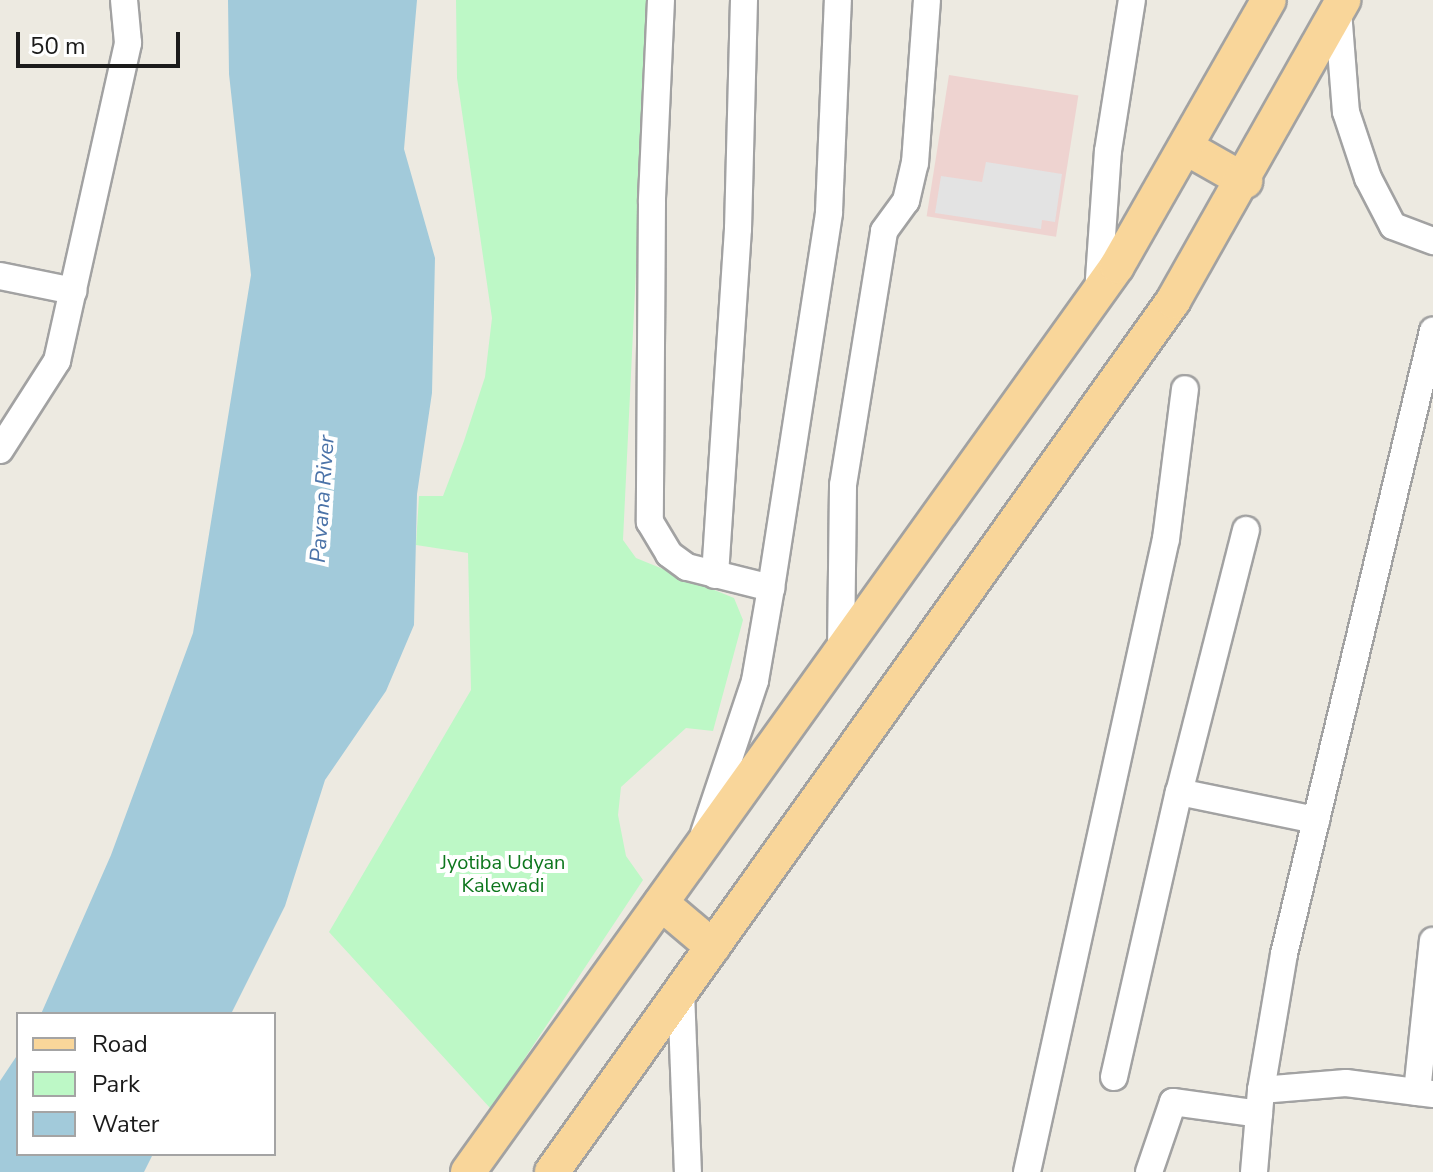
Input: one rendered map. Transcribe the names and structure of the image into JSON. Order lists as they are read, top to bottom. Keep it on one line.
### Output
{"water":["Pavana River"],"parks":["Jyotiba Udyan Kalewadi"],"legend":["Road","Park","Water"],"scale_bar":"50 m"}
